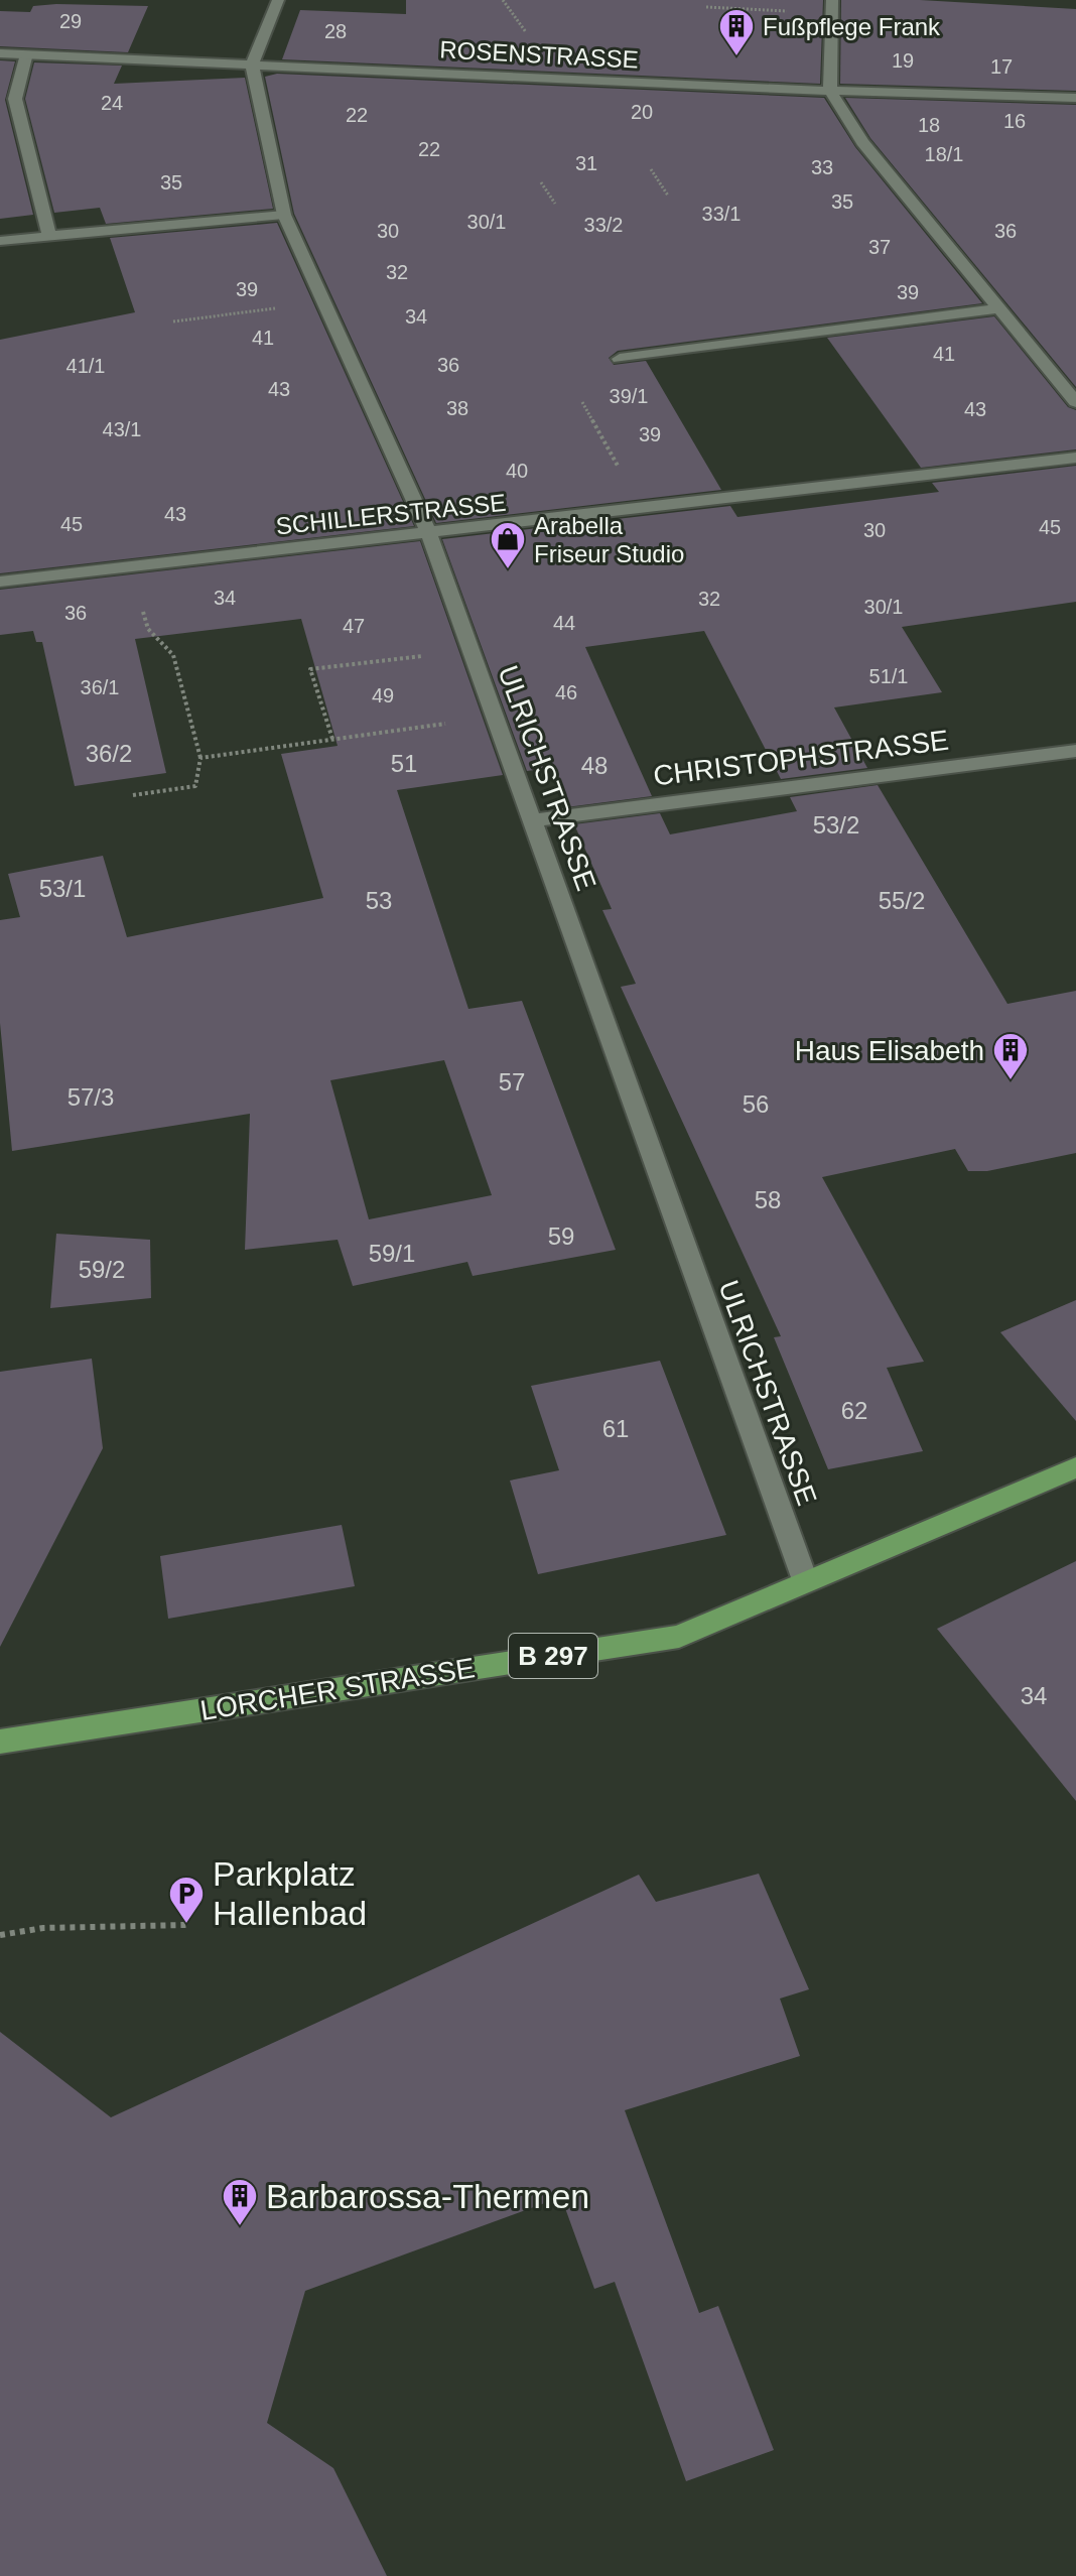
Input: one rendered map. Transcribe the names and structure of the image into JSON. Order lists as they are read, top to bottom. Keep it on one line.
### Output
{"streets":{"main road":["B 297","LORCHER STRASSE"],"street":["ROSENSTRASSE","SCHILLERSTRASSE","CHRISTOPHSTRASSE","ULRICHSTRASSE"]},"crossings":[["ROSENSTRASSE","ULRICHSTRASSE"],["SCHILLERSTRASSE","ULRICHSTRASSE"],["CHRISTOPHSTRASSE","ULRICHSTRASSE"],["ULRICHSTRASSE","LORCHER STRASSE"]],"places":{"building":["Fußpflege Frank","Haus Elisabeth","Barbarossa-Thermen"],"shop":["Arabella Friseur Studio"],"parking":["Parkplatz Hallenbad"]},"house_numbers":["29","28","19","17","24","20","22","16","18","22","18/1","31","33","35","35","33/1","30/1","33/2","30","36","37","32","39","39","34","41","41","36","41/1","43","39/1","38","43","43/1","39","40","43","45","45","30","34","32","30/1","36","44","47","51/1","36/1","46","49","36/2","51","48","53/2","53/1","53","55/2","57","57/3","56","58","59","59/1","59/2","62","61","34"]}
